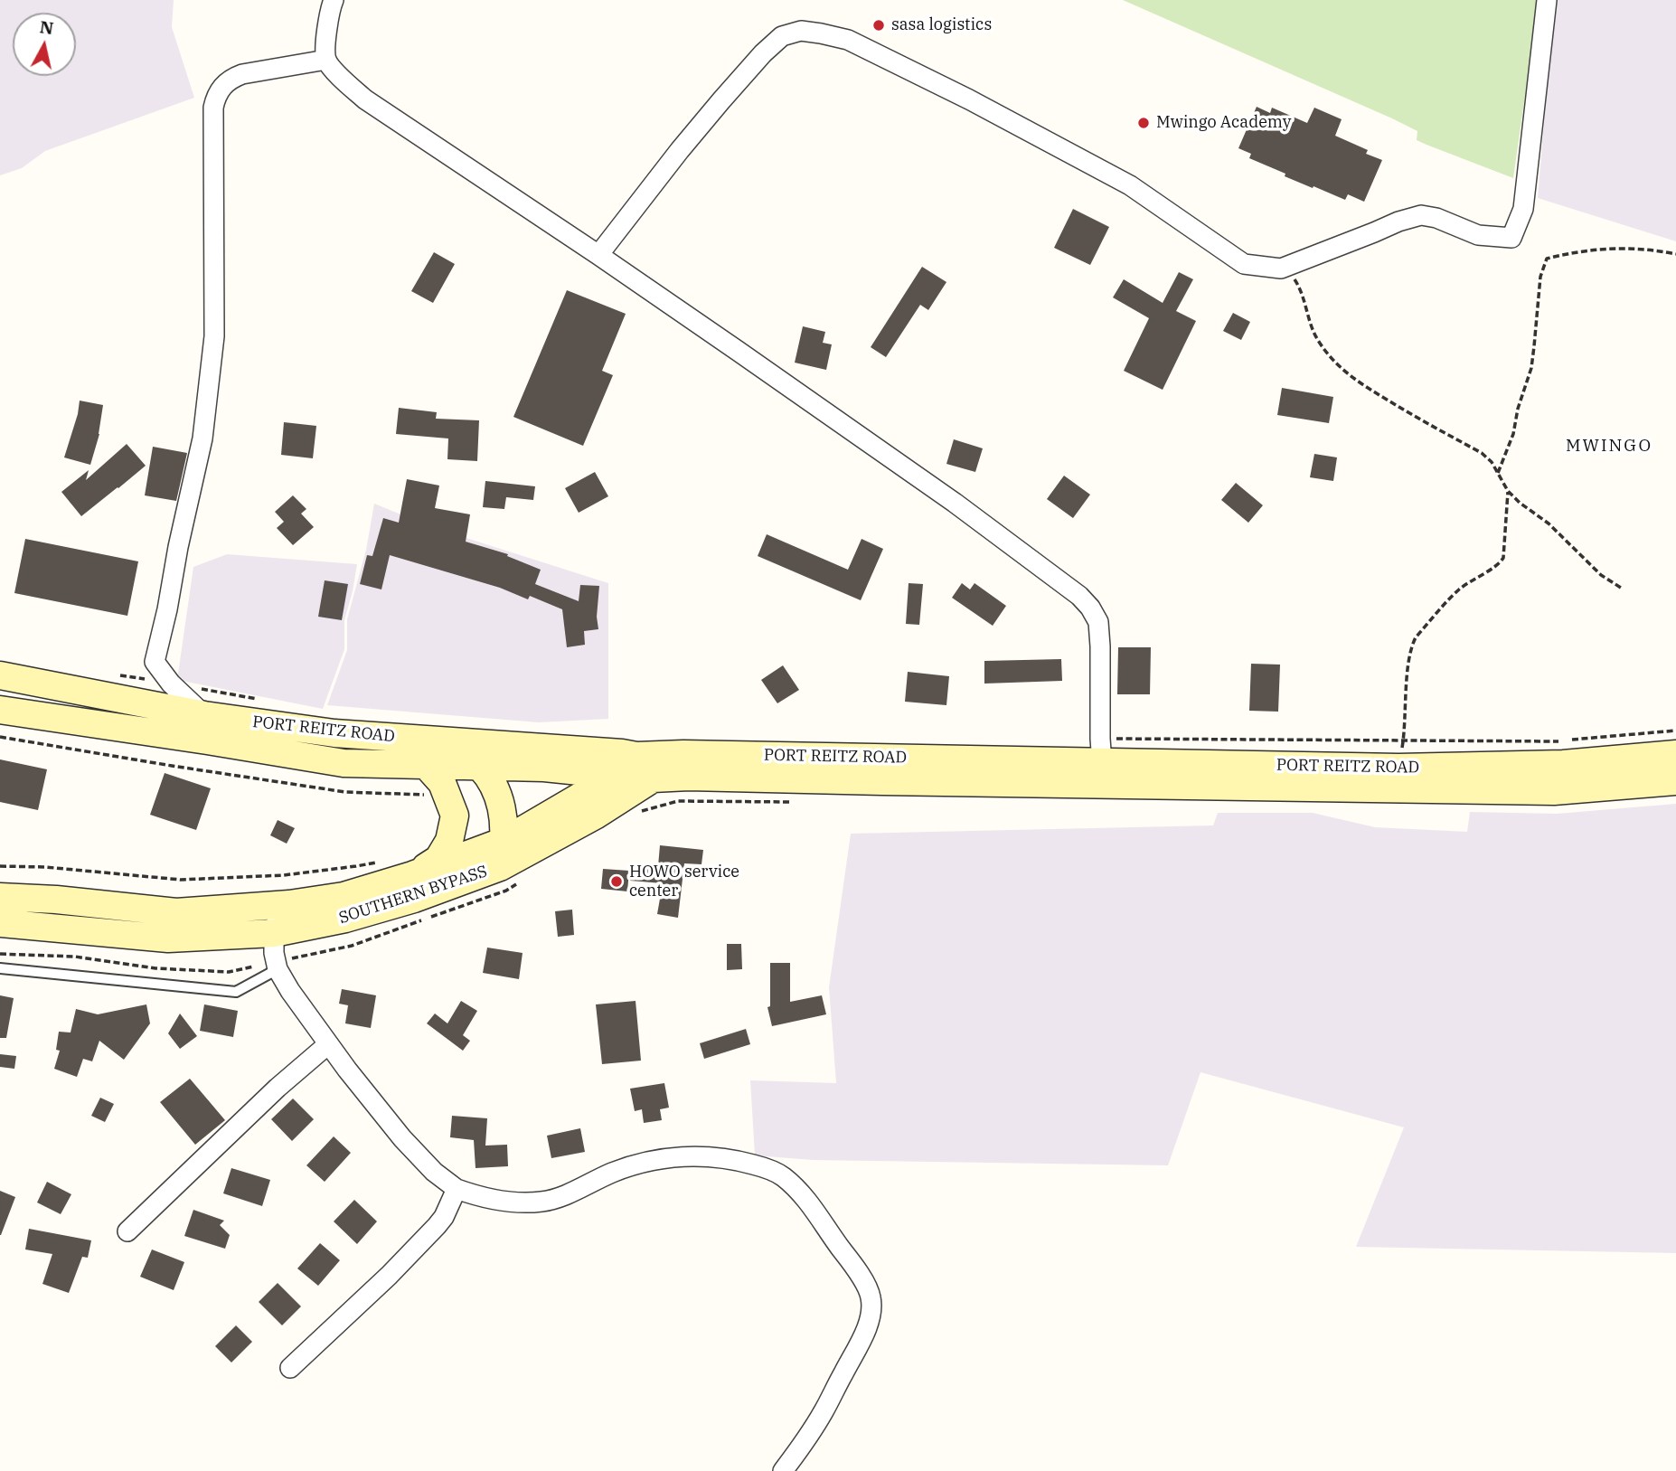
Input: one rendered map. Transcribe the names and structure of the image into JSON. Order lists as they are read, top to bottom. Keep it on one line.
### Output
{"streets":{"main road":["PORT REITZ ROAD","SOUTHERN BYPASS"]},"crossings":[["PORT REITZ ROAD","SOUTHERN BYPASS"]],"districts":["MWINGO"],"places":["sasa logistics","Mwingo Academy","HOWO service center"],"north":"top"}
